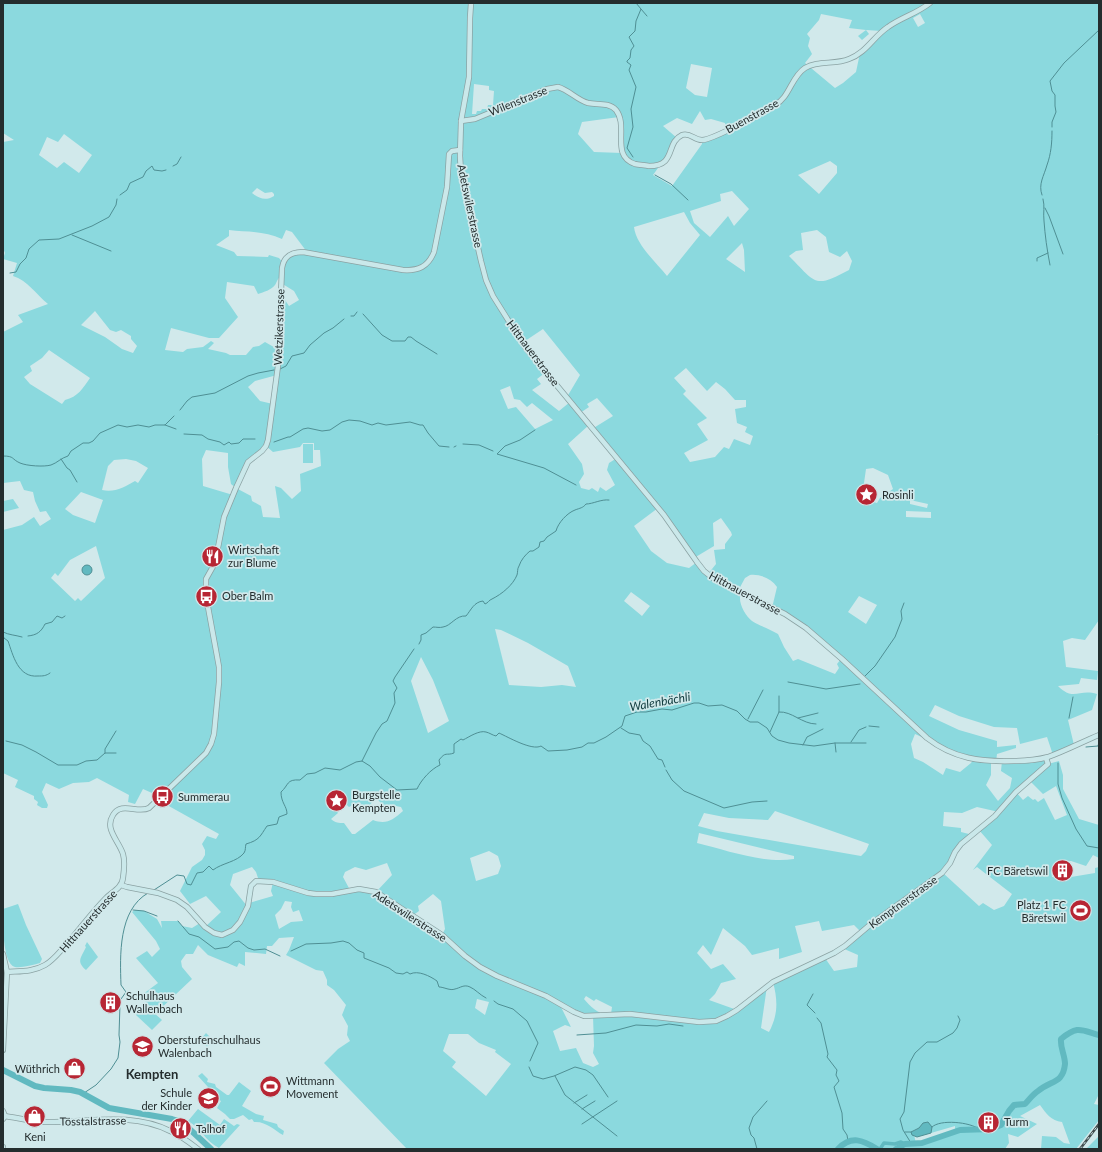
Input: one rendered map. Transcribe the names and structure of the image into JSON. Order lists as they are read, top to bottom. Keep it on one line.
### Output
{"streets":{"street":["Wilenstrasse","Buenstrasse","Adetswilerstrasse","Wetzikerstrasse","Hittnauerstrasse","Kemptnerstrasse","Tösstalstrasse"]},"crossings":[["Wilenstrasse","Buenstrasse"],["Adetswilerstrasse","Wetzikerstrasse"],["Adetswilerstrasse","Hittnauerstrasse"],["Adetswilerstrasse","Kemptnerstrasse"],["Wetzikerstrasse","Hittnauerstrasse"],["Hittnauerstrasse","Kemptnerstrasse"]],"districts":["Kempten"],"water":["Walenbächli"],"places":{"place":["Rosinli","Burgstelle Kempten"],"restaurant":["Wirtschaft zur Blume","Talhof"],"bus stop":["Ober Balm","Summerau"],"building":["FC Bäretswil","Schulhaus Wallenbach","Turm"],"sports":["Platz 1 FC Bäretswil","Wittmann Movement"],"school or university":["Oberstufenschulhaus Walenbach","Schule der Kinder"],"shop":["Wüthrich","Keni"]}}
